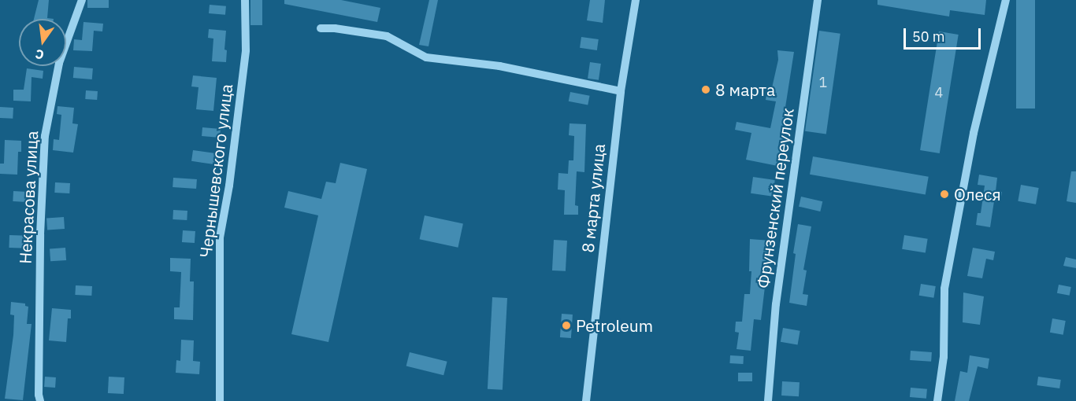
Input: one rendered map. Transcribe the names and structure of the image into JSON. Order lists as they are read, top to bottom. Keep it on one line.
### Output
{"streets":{"street":["Чернышевского улица","Некрасова улица","8 марта улица","Фрунзенский переулок"]},"places":["8 марта","Олеся","Petroleum"],"house_numbers":["1","4"],"scale_bar":"50 m","north":"bottom"}
